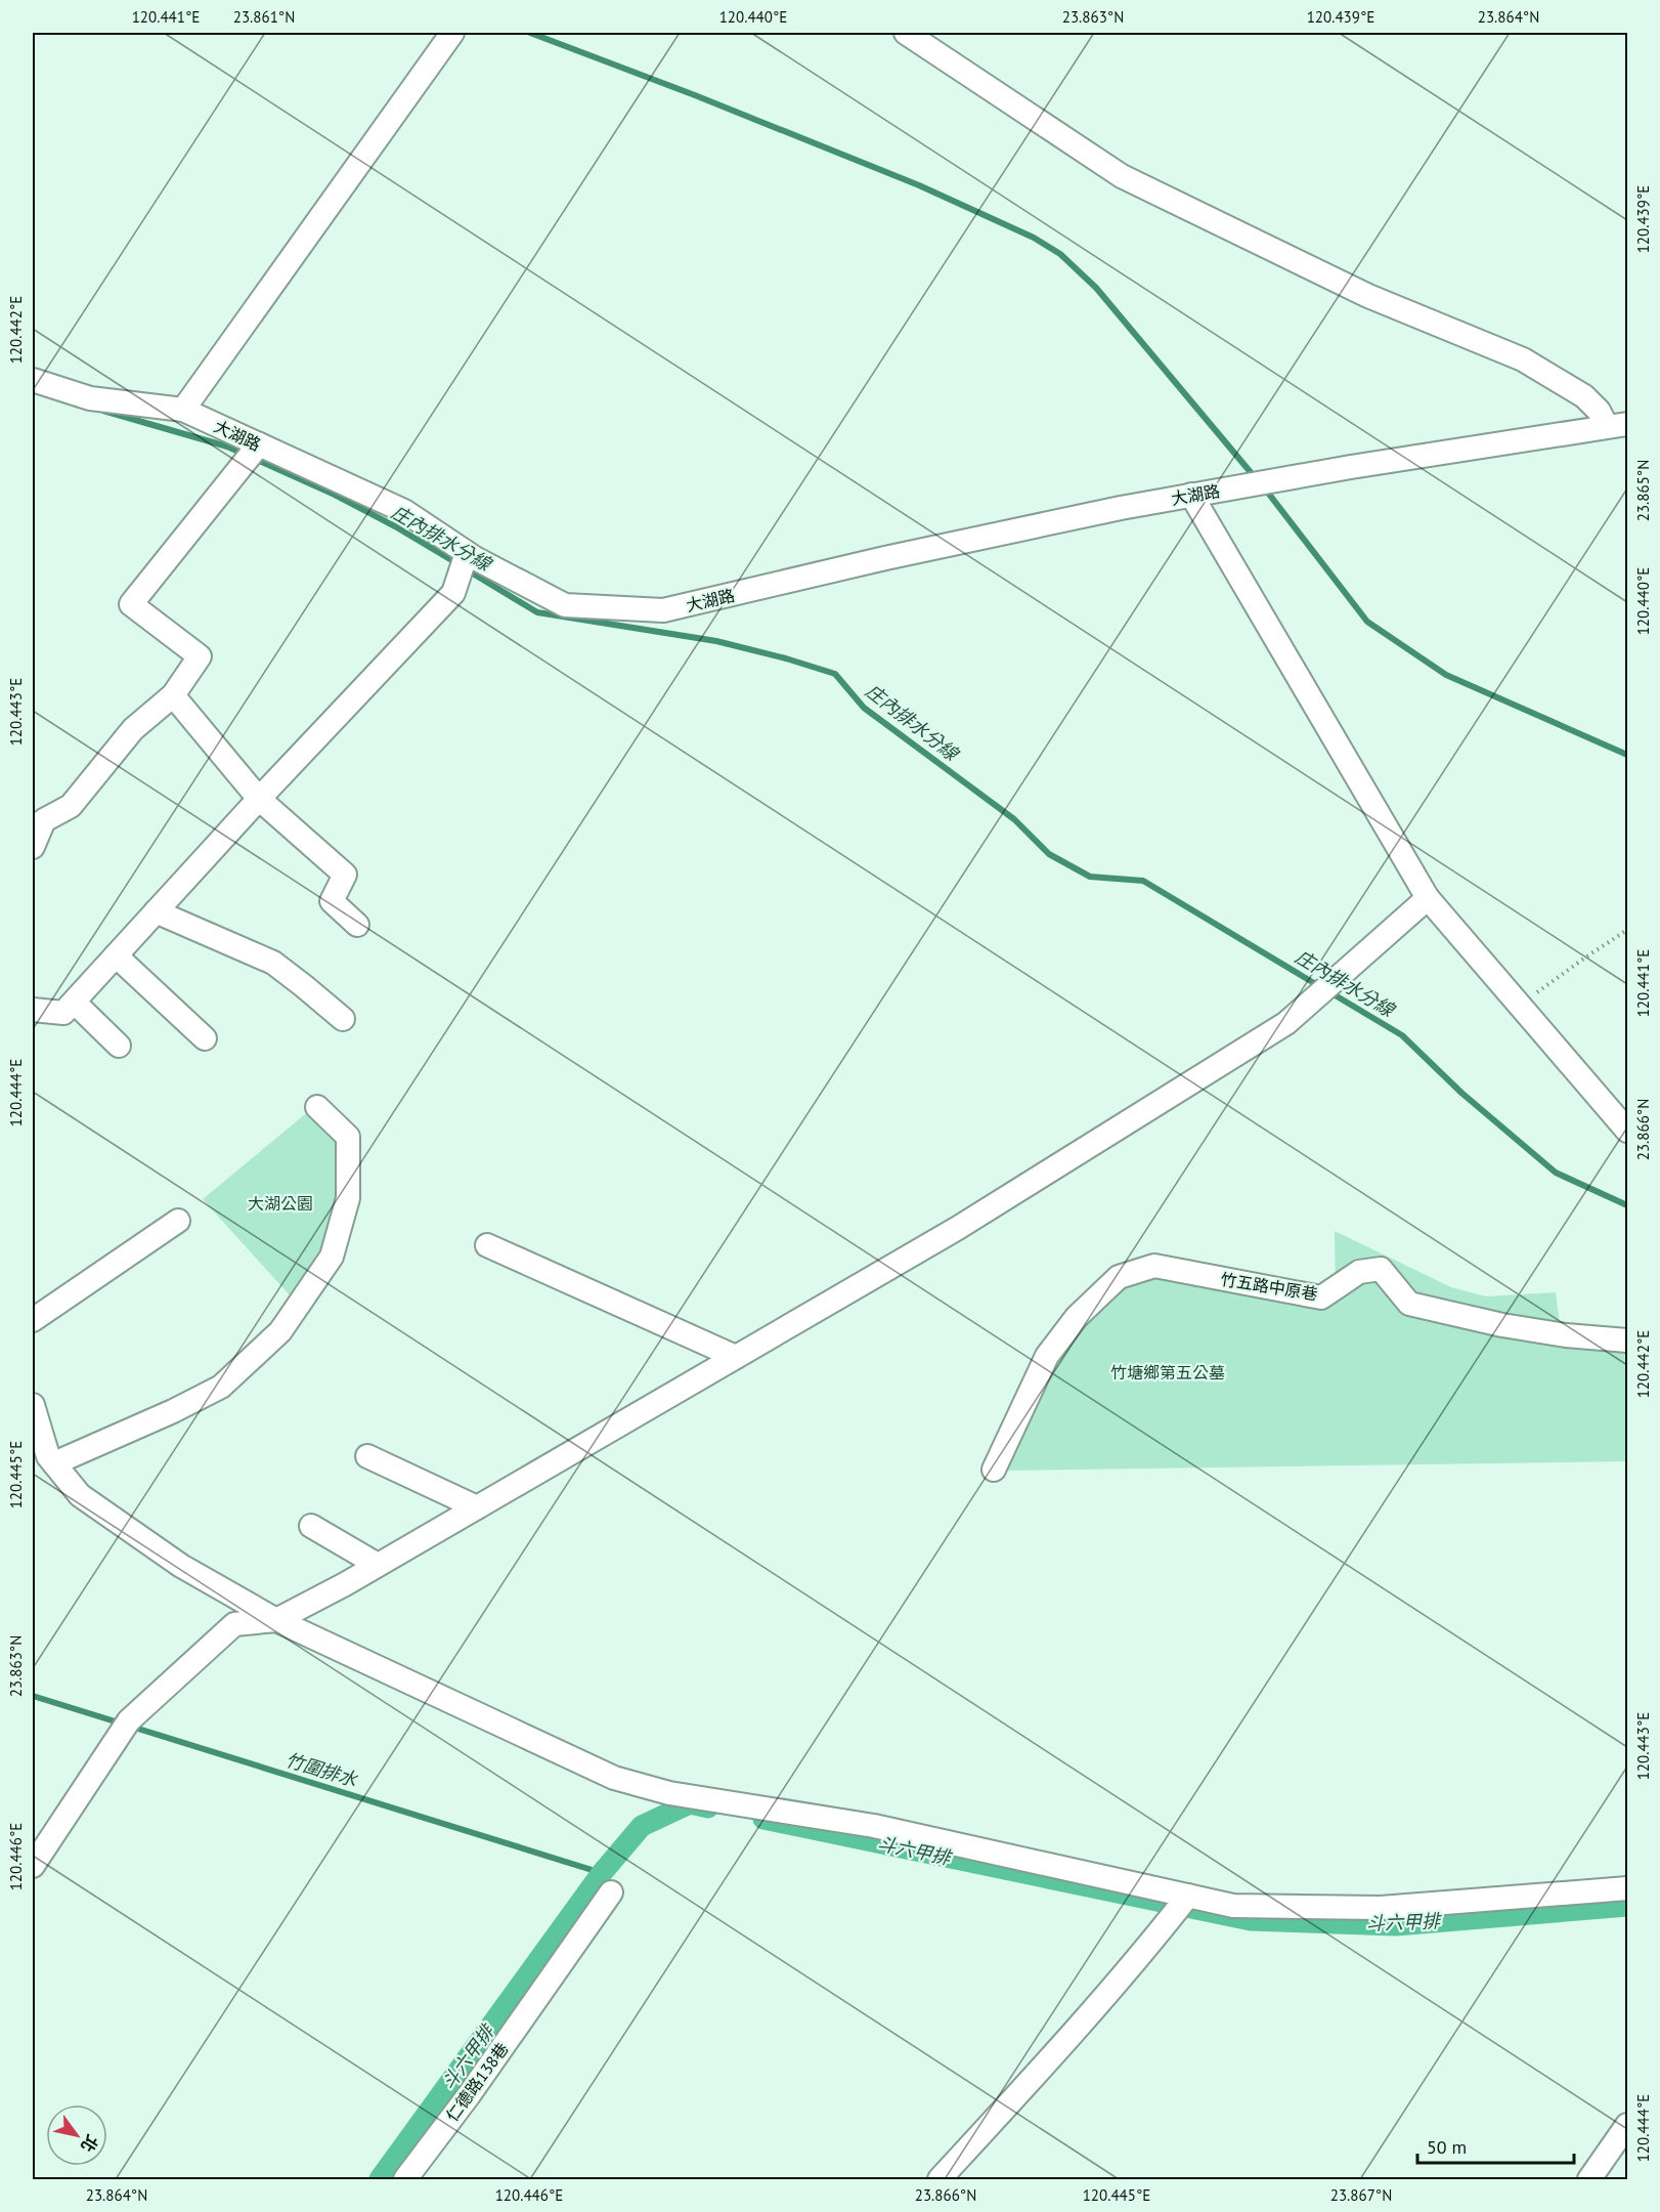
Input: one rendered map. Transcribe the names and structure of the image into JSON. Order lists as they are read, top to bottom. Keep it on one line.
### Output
{"streets":{"street":["大湖路","竹五路中原巷","仁德路138巷"]},"water":["庄內排水分線","竹圍排水","斗六甲排"],"parks":["大湖公園","竹塘鄉第五公墓"],"scale_bar":"50 m","north":"bottom right","coordinates":["120.441°E","23.861°N","120.440°E","23.863°N","120.439°E","23.864°N","120.442°E","23.865°N","120.443°E","120.444°E","23.866°N","120.445°E","120.446°E","23.867°N"]}
